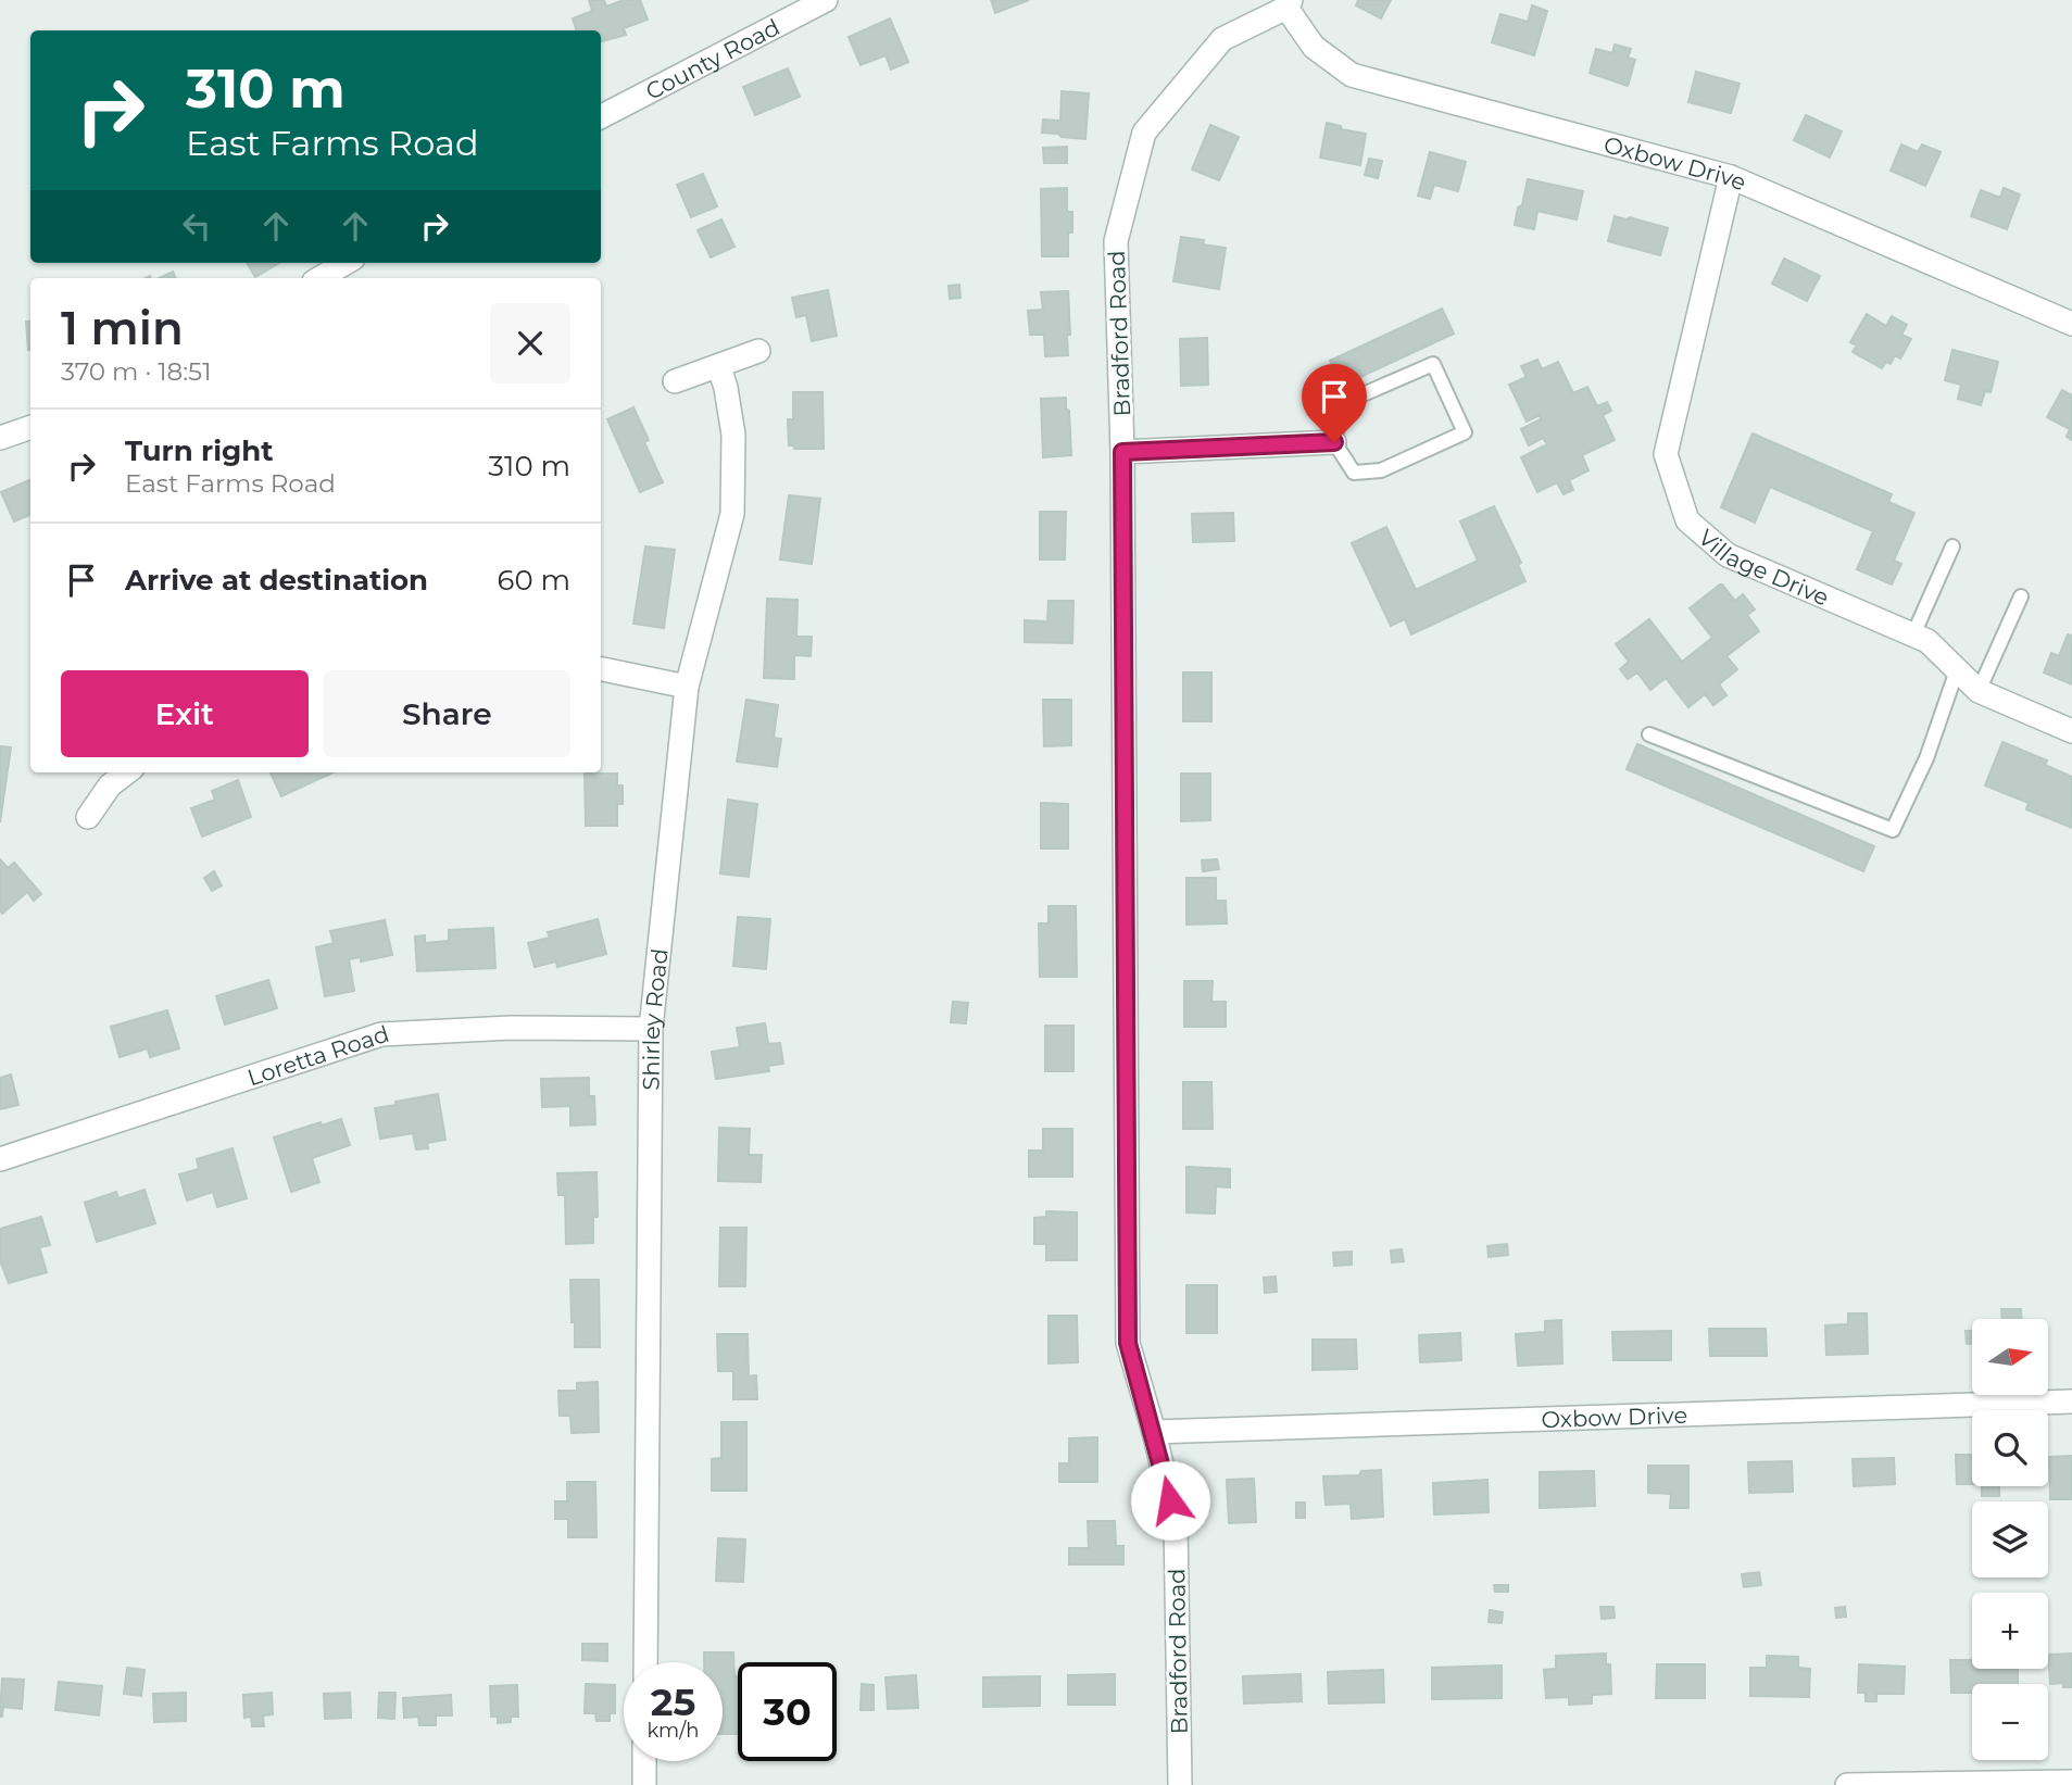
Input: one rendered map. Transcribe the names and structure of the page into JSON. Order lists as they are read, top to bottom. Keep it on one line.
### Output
{"streets":{"street":["County Road","Oxbow Drive","Bradford Road","Village Drive","Shirley Road","Loretta Road"]},"crossings":[["Oxbow Drive","Bradford Road"],["Oxbow Drive","Village Drive"],["Shirley Road","Loretta Road"]],"north":"right","page":{"turn":["310 m","East Farms Road"],"heading":["1 min","370 m · 18:51"],"list":[{"name":"Turn right","note":"East Farms Road","value":"310 m"},{"name":"Arrive at destination","value":"60 m"}],"buttons":["Exit","Share"],"map_buttons":["+","−"],"speed":"25 km/h","limit":"30"}}
